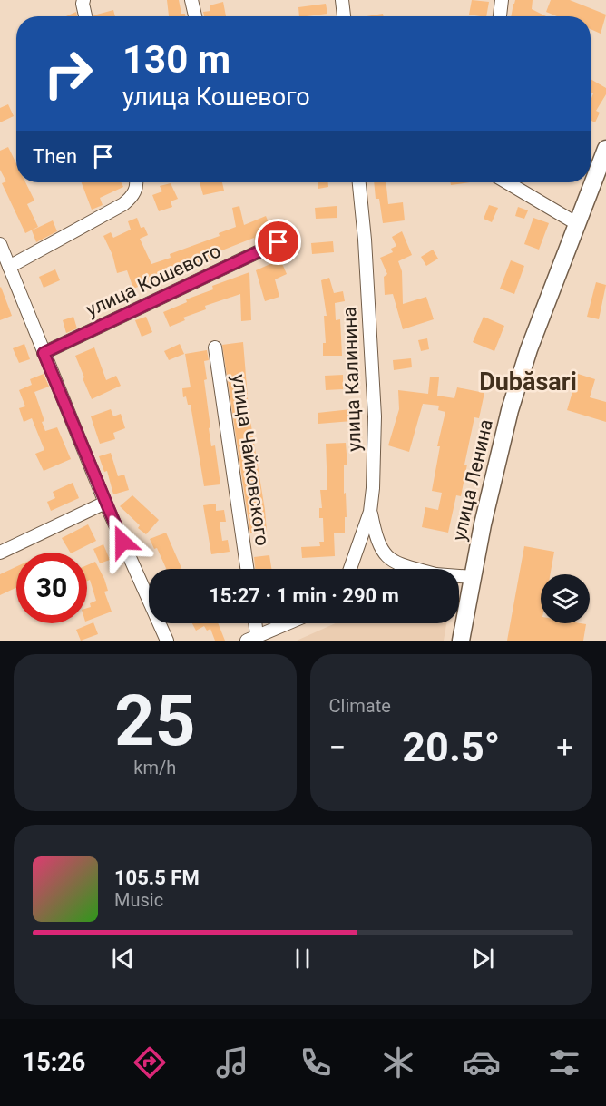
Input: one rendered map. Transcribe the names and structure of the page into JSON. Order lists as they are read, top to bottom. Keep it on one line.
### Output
{"streets":{"street":["улица Кошевого","улица Калинина","улица Чайковского","улица Ленина"]},"districts":["Dubăsari"],"page":{"turn":["130 m","улица Кошевого"],"then":"Then","limit":"30","trip":"15:27 · 1 min · 290 m","tile":[["25","km/h"],"Climate"],"heat":["−","20.5°","+"],"song":["105.5 FM","Music"],"tabs":"15:26"}}
